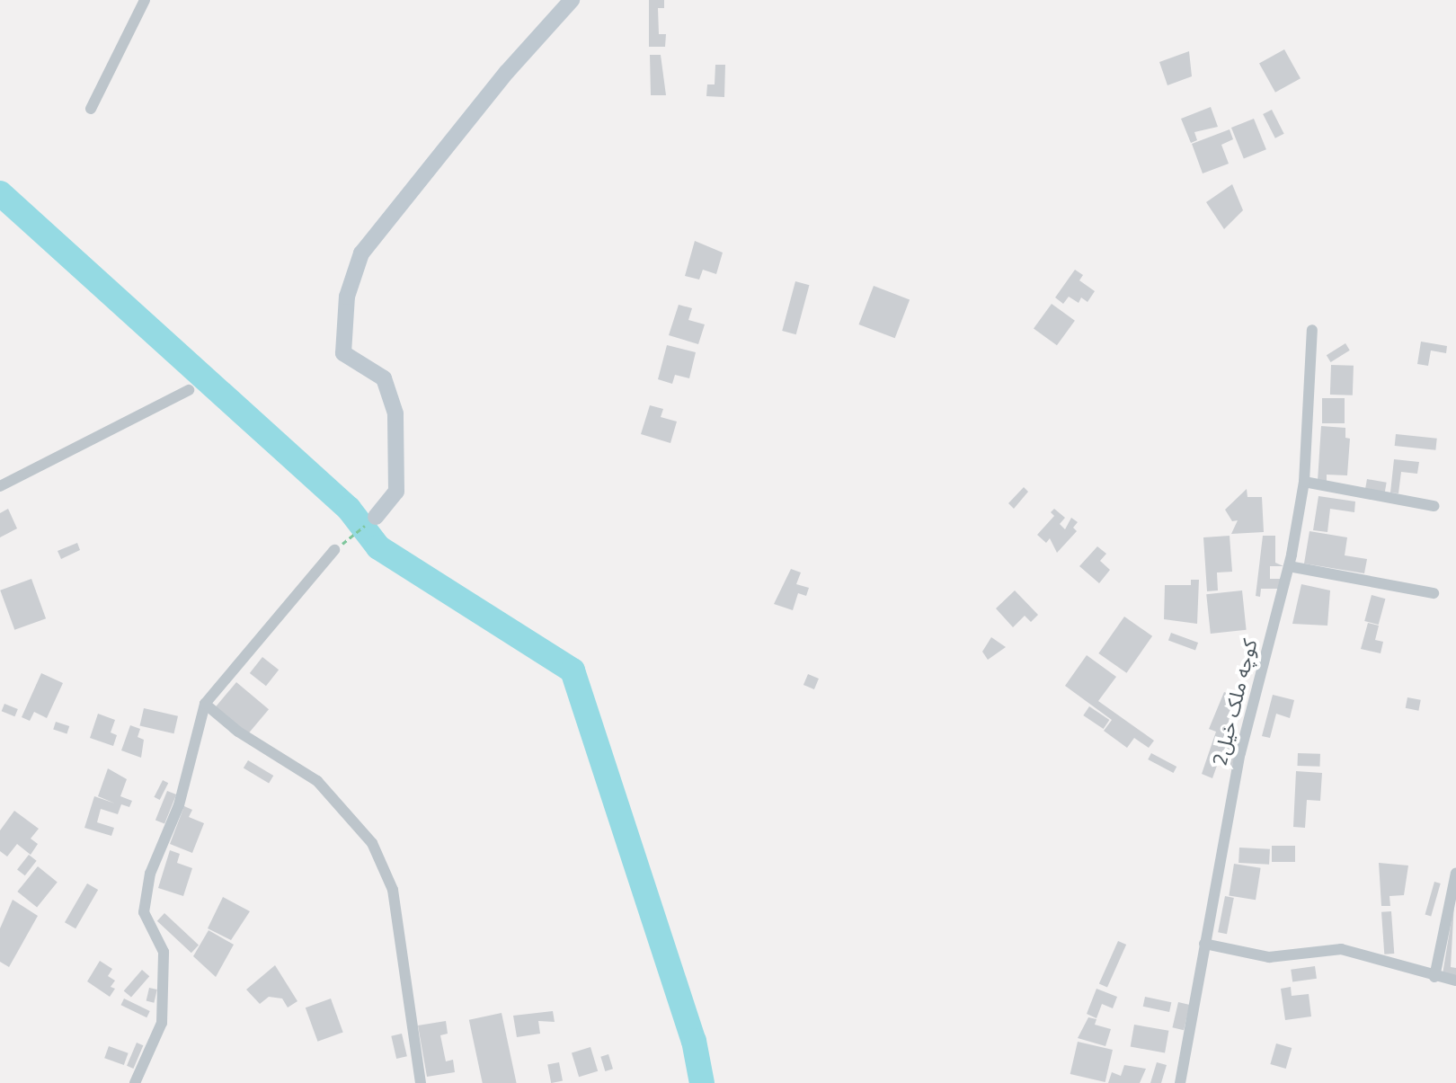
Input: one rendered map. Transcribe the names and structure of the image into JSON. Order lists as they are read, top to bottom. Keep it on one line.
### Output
{"streets":{"street":["کوچه ملک خیل2"]}}
